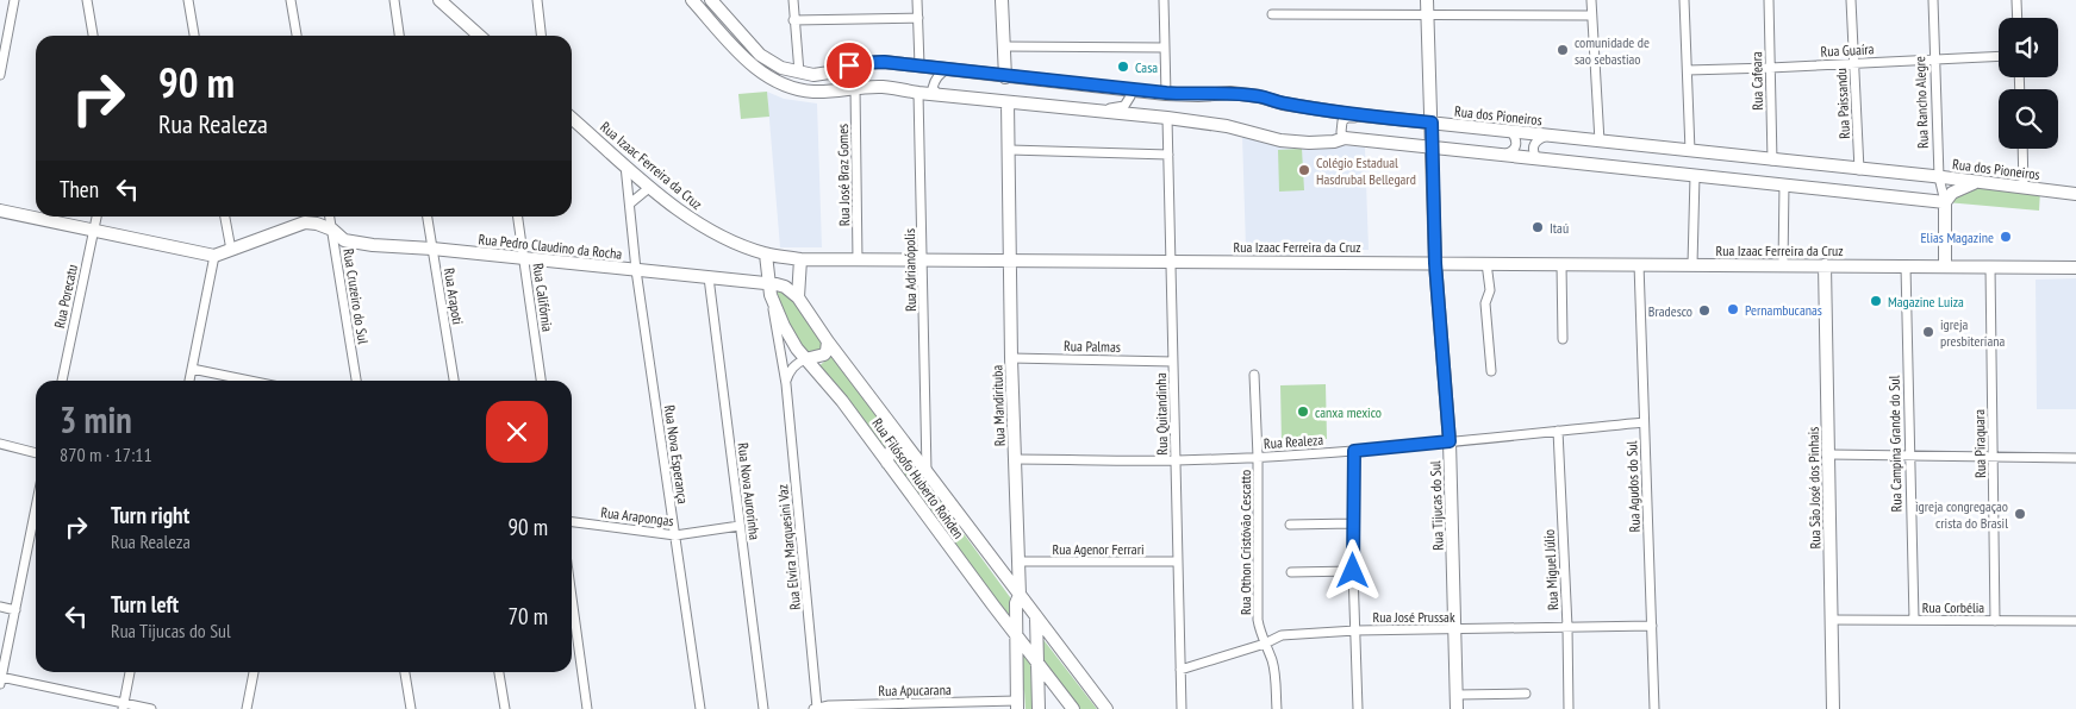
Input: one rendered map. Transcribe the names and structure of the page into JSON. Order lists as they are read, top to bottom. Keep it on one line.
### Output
{"streets":{"street":["Rua Guaíra","Rua Cafeara","Rua Rancho Alegre","Rua Paissandu","Rua dos Pioneiros","Rua Izaac Ferreira da Cruz","Rua José Braz Gomes","Rua Pedro Claudino da Rocha","Rua Adrianópolis","Rua Porecatu","Rua Cruzeiro do Sul","Rua Arapoti","Rua Califórnia","Rua Palmas","Rua Mandirituba","Rua Quitandinha","Rua Realeza","Rua Campina Grande do Sul","Rua Piraquara","Rua Nova Esperança","Rua Filósofo Huberto Rohden","Rua Agudos do Sul","Rua São José dos Pinhais","Rua Nova Aurorinha","Rua Tijucas do Sul","Rua Arapongas","Rua Othon Cristóvão Cescatto","Rua Elvira Marquesini Vaz","Rua Agenor Ferrari","Rua Miguel Júlio","Rua Corbélia","Rua José Prussak","Rua Apucarana"]},"crossings":[["Rua Guaíra","Rua Cafeara"],["Rua Guaíra","Rua Rancho Alegre"],["Rua Guaíra","Rua Paissandu"],["Rua Cafeara","Rua dos Pioneiros"],["Rua Rancho Alegre","Rua dos Pioneiros"],["Rua Rancho Alegre","Rua Izaac Ferreira da Cruz"],["Rua Paissandu","Rua dos Pioneiros"],["Rua dos Pioneiros","Rua Tijucas do Sul"],["Rua Izaac Ferreira da Cruz","Rua José Braz Gomes"],["Rua Izaac Ferreira da Cruz","Rua Adrianópolis"],["Rua Izaac Ferreira da Cruz","Rua Mandirituba"],["Rua Izaac Ferreira da Cruz","Rua Quitandinha"],["Rua Izaac Ferreira da Cruz","Rua Campina Grande do Sul"],["Rua Izaac Ferreira da Cruz","Rua Piraquara"],["Rua Izaac Ferreira da Cruz","Rua Nova Esperança"],["Rua Izaac Ferreira da Cruz","Rua Filósofo Huberto Rohden"],["Rua Izaac Ferreira da Cruz","Rua Agudos do Sul"],["Rua Izaac Ferreira da Cruz","Rua São José dos Pinhais"],["Rua Izaac Ferreira da Cruz","Rua Tijucas do Sul"],["Rua Pedro Claudino da Rocha","Rua Cruzeiro do Sul"],["Rua Pedro Claudino da Rocha","Rua Arapoti"],["Rua Pedro Claudino da Rocha","Rua Califórnia"],["Rua Pedro Claudino da Rocha","Rua Nova Esperança"],["Rua Pedro Claudino da Rocha","Rua Filósofo Huberto Rohden"],["Rua Pedro Claudino da Rocha","Rua Nova Aurorinha"],["Rua Pedro Claudino da Rocha","Rua Elvira Marquesini Vaz"],["Rua Adrianópolis","Rua Filósofo Huberto Rohden"],["Rua Palmas","Rua Mandirituba"],["Rua Palmas","Rua Quitandinha"],["Rua Mandirituba","Rua Realeza"],["Rua Mandirituba","Rua Filósofo Huberto Rohden"],["Rua Mandirituba","Rua Agenor Ferrari"],["Rua Mandirituba","Rua Apucarana"],["Rua Quitandinha","Rua Realeza"],["Rua Quitandinha","Rua Agenor Ferrari"],["Rua Quitandinha","Rua José Prussak"],["Rua Realeza","Rua Agudos do Sul"],["Rua Realeza","Rua Tijucas do Sul"],["Rua Realeza","Rua Othon Cristóvão Cescatto"],["Rua Realeza","Rua Miguel Júlio"],["Rua Campina Grande do Sul","Rua Corbélia"],["Rua Piraquara","Rua Corbélia"],["Rua Nova Esperança","Rua Arapongas"],["Rua Filósofo Huberto Rohden","Rua Elvira Marquesini Vaz"],["Rua Agudos do Sul","Rua José Prussak"],["Rua São José dos Pinhais","Rua Corbélia"],["Rua Nova Aurorinha","Rua Arapongas"],["Rua Tijucas do Sul","Rua José Prussak"],["Rua Othon Cristóvão Cescatto","Rua José Prussak"],["Rua Elvira Marquesini Vaz","Rua Apucarana"],["Rua Miguel Júlio","Rua José Prussak"]],"places":["comunidade de sao sebastiao","Casa","Colégio Estadual Hasdrubal Bellegard","Itaú","Elias Magazine","Magazine Luiza","Pernambucanas","Bradesco","igreja presbiteriana","canxa mexico","igreja congregaçao crista do Brasil"],"page":{"turn":["90 m","Rua Realeza"],"then":"Then","heading":["3 min","870 m · 17:11"],"list":[{"name":"Turn right","note":"Rua Realeza","value":"90 m"},{"name":"Turn left","note":"Rua Tijucas do Sul","value":"70 m"}]}}
